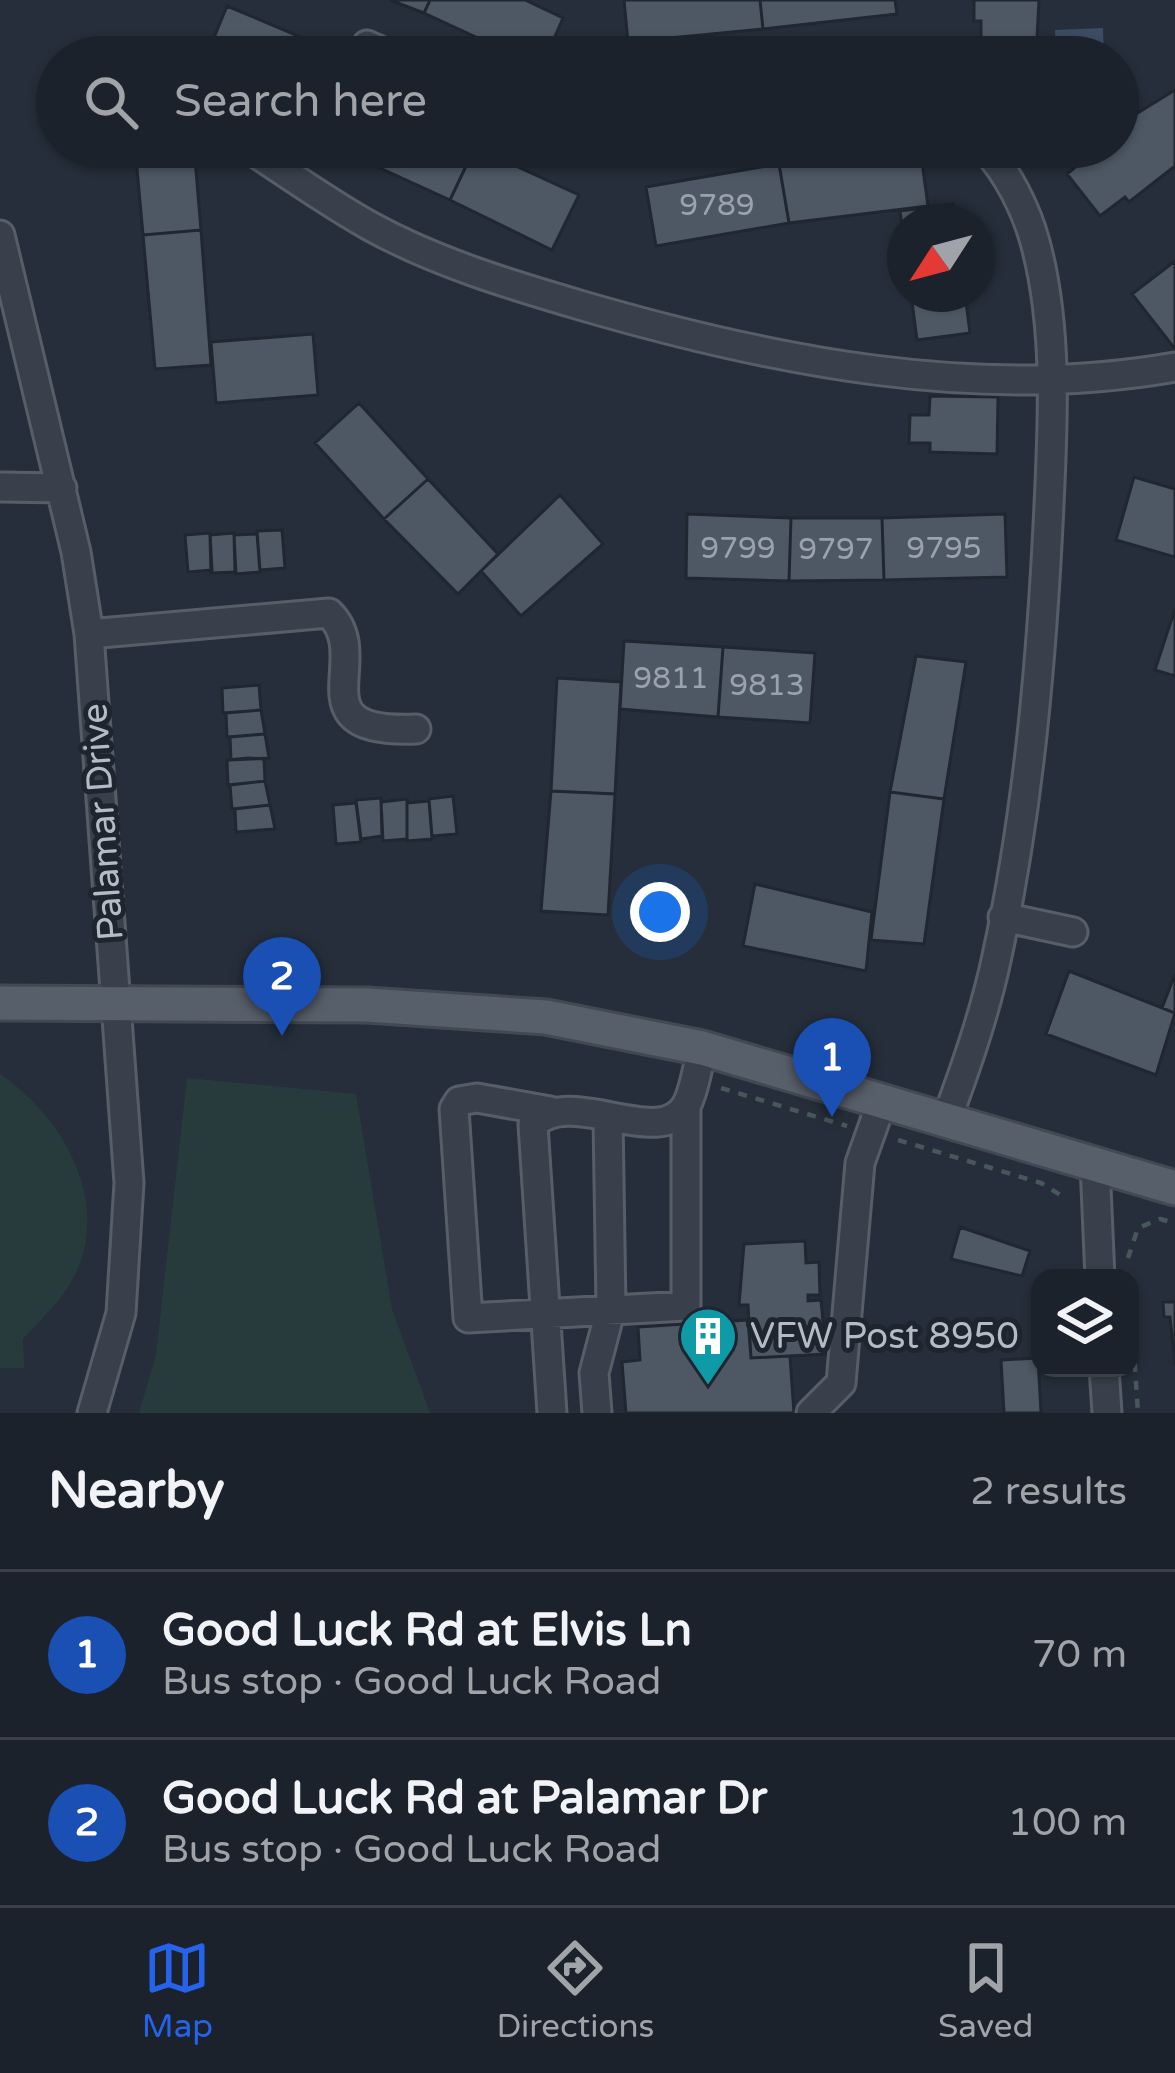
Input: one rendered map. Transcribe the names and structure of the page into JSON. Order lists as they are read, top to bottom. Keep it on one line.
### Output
{"streets":{"street":["Palamar Drive"]},"places":{"building":["VFW Post 8950"]},"house_numbers":["9789","9799","9795","9797","9811","9813"],"north":"bottom left","page":{"search":"Search here","pins":["2","1"],"heading":["Nearby","2 results"],"list":[{"mark":"1","name":"Good Luck Rd at Elvis Ln","note":"Bus stop · Good Luck Road","value":"70 m"},{"mark":"2","name":"Good Luck Rd at Palamar Dr","note":"Bus stop · Good Luck Road","value":"100 m"}],"nav":["Map","Directions","Saved"]}}
